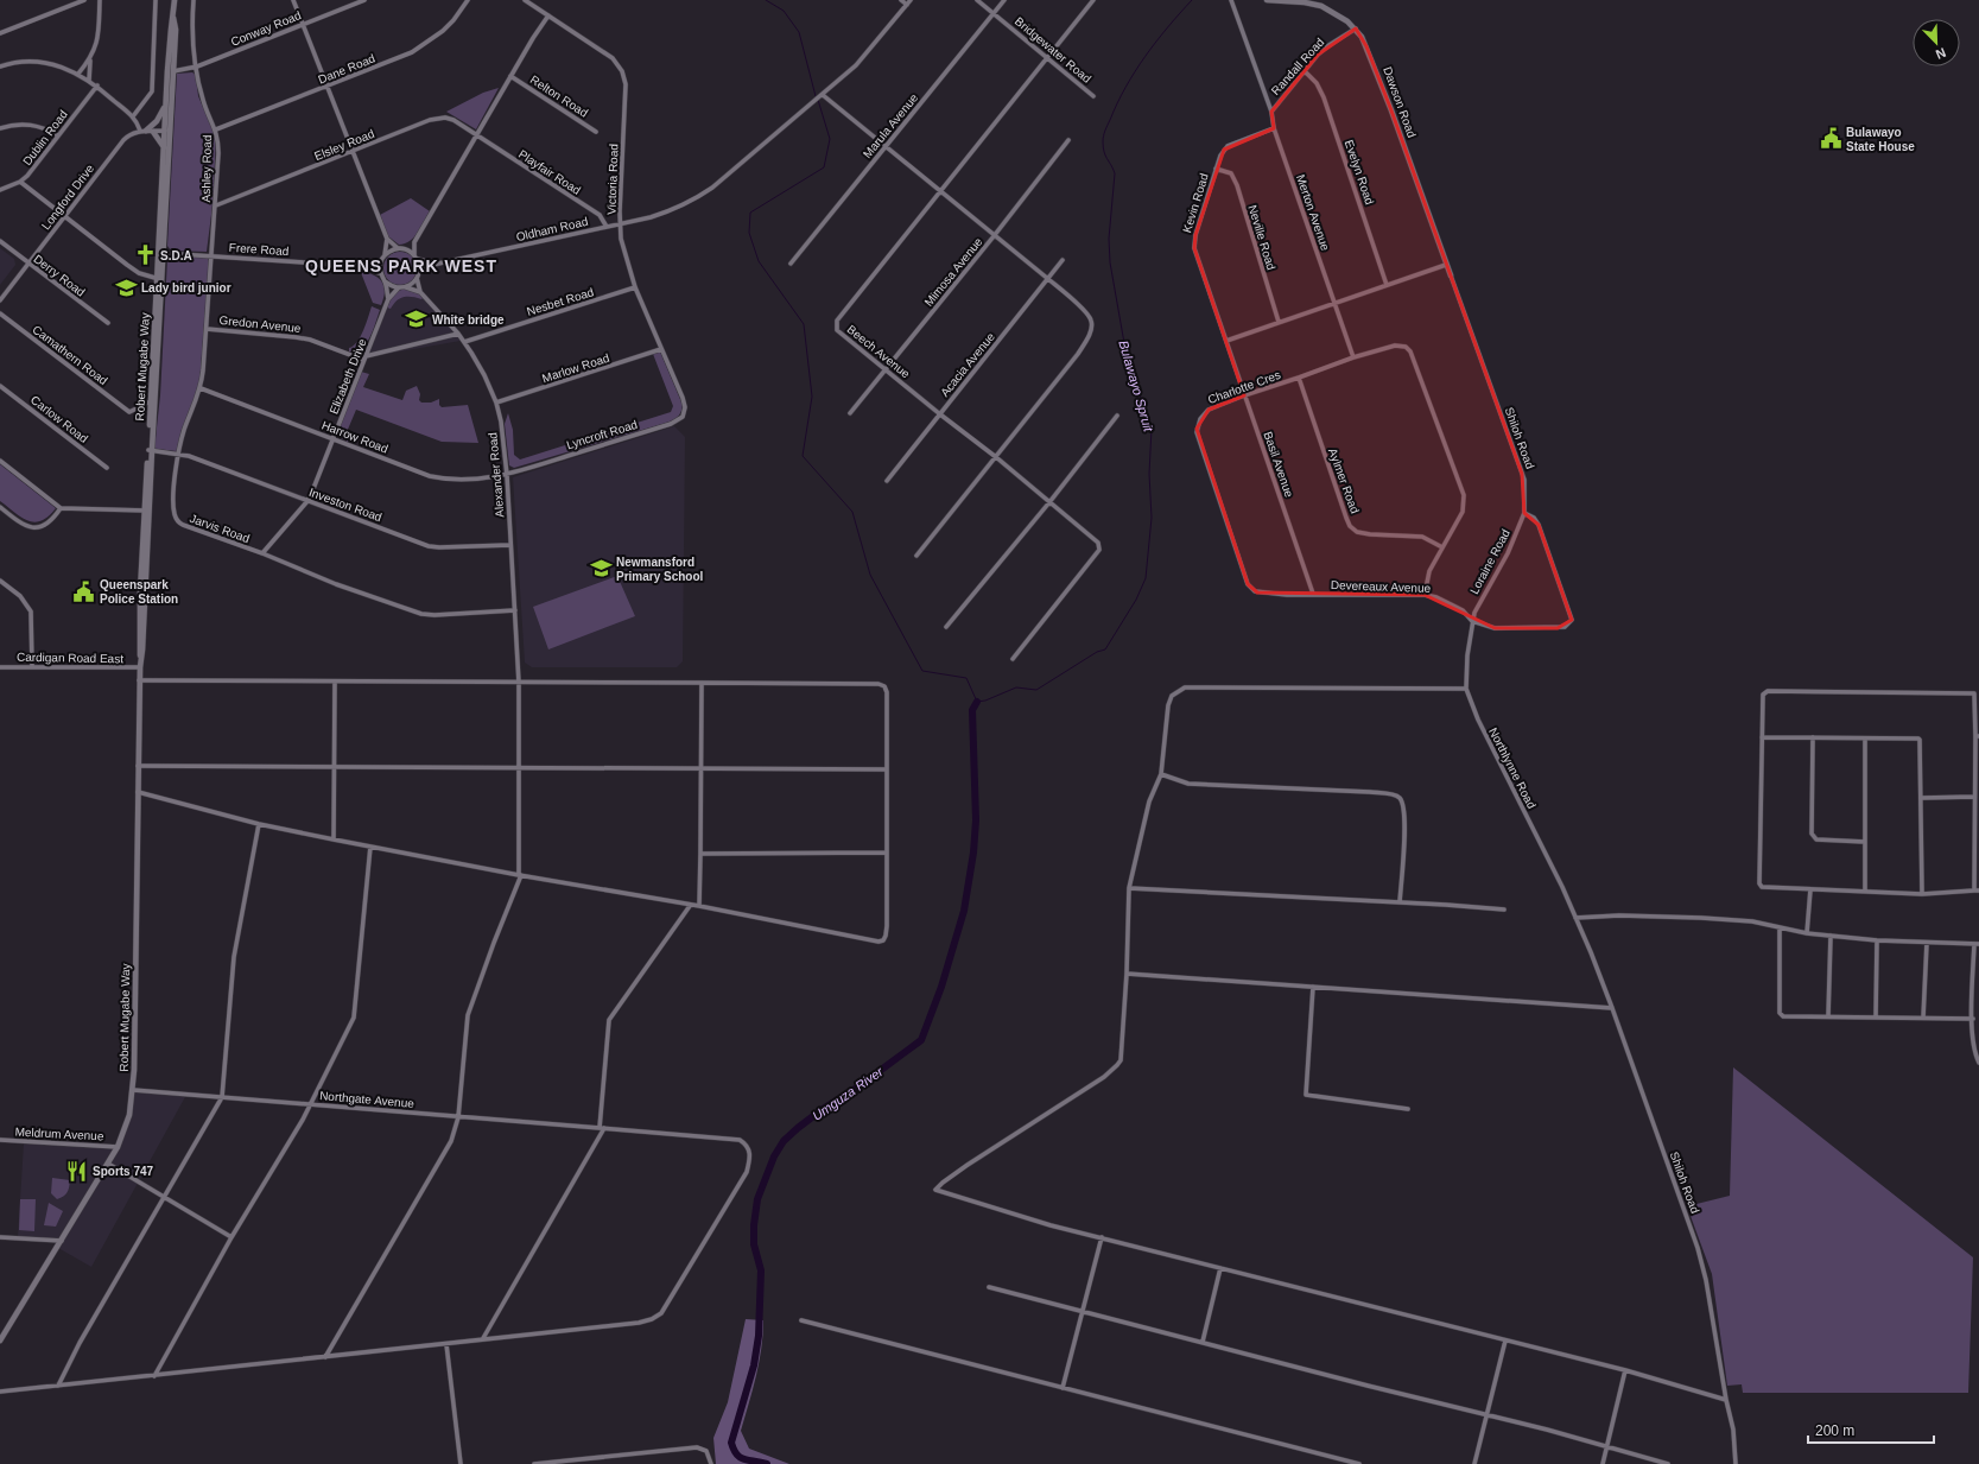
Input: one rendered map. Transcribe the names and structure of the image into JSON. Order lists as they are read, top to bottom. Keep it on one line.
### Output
{"streets":{"main road":["Dawson Road","Robert Mugabe Way"],"street":["Conway Road","Bridgewater Road","Randall Road","Dane Road","Relton Road","Marula Avenue","Dublin Road","Elsley Road","Ashley Road","Playfair Road","Evelyn Road","Victoria Road","Longford Drive","Kevin Road","Merton Avenue","Oldham Road","Neville Road","Frere Road","Mimosa Avenue","Derry Road","Nesbet Road","Gredon Avenue","Beech Avenue","Camathern Road","Acacia Avenue","Marlow Road","Elizabeth Drive","Charlotte Cres","Carlow Road","Lyncroft Road","Harrow Road","Shiloh Road","Basil Avenue","Alexander Road","Aylmer Road","Investon Road","Jarvis Road","Loraine Road","Devereaux Avenue","Cardigan Road East","Northlynne Road","Northgate Avenue","Meldrum Avenue"]},"crossings":[["Conway Road","Ashley Road"],["Conway Road","Robert Mugabe Way"],["Bridgewater Road","Marula Avenue"],["Bridgewater Road","Beech Avenue"],["Randall Road","Dawson Road"],["Randall Road","Evelyn Road"],["Randall Road","Kevin Road"],["Randall Road","Merton Avenue"],["Dane Road","Ashley Road"],["Dawson Road","Shiloh Road"],["Elsley Road","Ashley Road"],["Elsley Road","Playfair Road"],["Ashley Road","Frere Road"],["Ashley Road","Jarvis Road"],["Playfair Road","Oldham Road"],["Victoria Road","Oldham Road"],["Victoria Road","Nesbet Road"],["Victoria Road","Marlow Road"],["Victoria Road","Lyncroft Road"],["Longford Drive","Derry Road"],["Kevin Road","Merton Avenue"],["Kevin Road","Neville Road"],["Kevin Road","Basil Avenue"],["Oldham Road","Frere Road"],["Oldham Road","Elizabeth Drive"],["Oldham Road","Alexander Road"],["Frere Road","Robert Mugabe Way"],["Frere Road","Elizabeth Drive"],["Frere Road","Alexander Road"],["Frere Road","Jarvis Road"],["Mimosa Avenue","Beech Avenue"],["Nesbet Road","Alexander Road"],["Gredon Avenue","Elizabeth Drive"],["Gredon Avenue","Jarvis Road"],["Beech Avenue","Acacia Avenue"],["Camathern Road","Robert Mugabe Way"],["Robert Mugabe Way","Investon Road"],["Robert Mugabe Way","Cardigan Road East"],["Robert Mugabe Way","Northgate Avenue"],["Robert Mugabe Way","Meldrum Avenue"],["Marlow Road","Alexander Road"],["Elizabeth Drive","Harrow Road"],["Elizabeth Drive","Alexander Road"],["Elizabeth Drive","Investon Road"],["Elizabeth Drive","Jarvis Road"],["Charlotte Cres","Basil Avenue"],["Charlotte Cres","Aylmer Road"],["Charlotte Cres","Devereaux Avenue"],["Lyncroft Road","Harrow Road"],["Lyncroft Road","Alexander Road"],["Harrow Road","Alexander Road"],["Harrow Road","Jarvis Road"],["Shiloh Road","Loraine Road"],["Shiloh Road","Devereaux Avenue"],["Shiloh Road","Northlynne Road"],["Basil Avenue","Devereaux Avenue"],["Alexander Road","Investon Road"],["Alexander Road","Jarvis Road"],["Investon Road","Jarvis Road"],["Loraine Road","Devereaux Avenue"],["Loraine Road","Northlynne Road"],["Devereaux Avenue","Northlynne Road"]],"districts":["QUEENS PARK WEST"],"water":["Bulawayo Spruit","Umguza River"],"places":{"public building":["Bulawayo State House","Queenspark Police Station"],"church":["S.D.A"],"school or university":["Lady bird junior","White bridge","Newmansford Primary School"],"restaurant":["Sports 747"]},"scale_bar":"200 m","north":"bottom right"}
